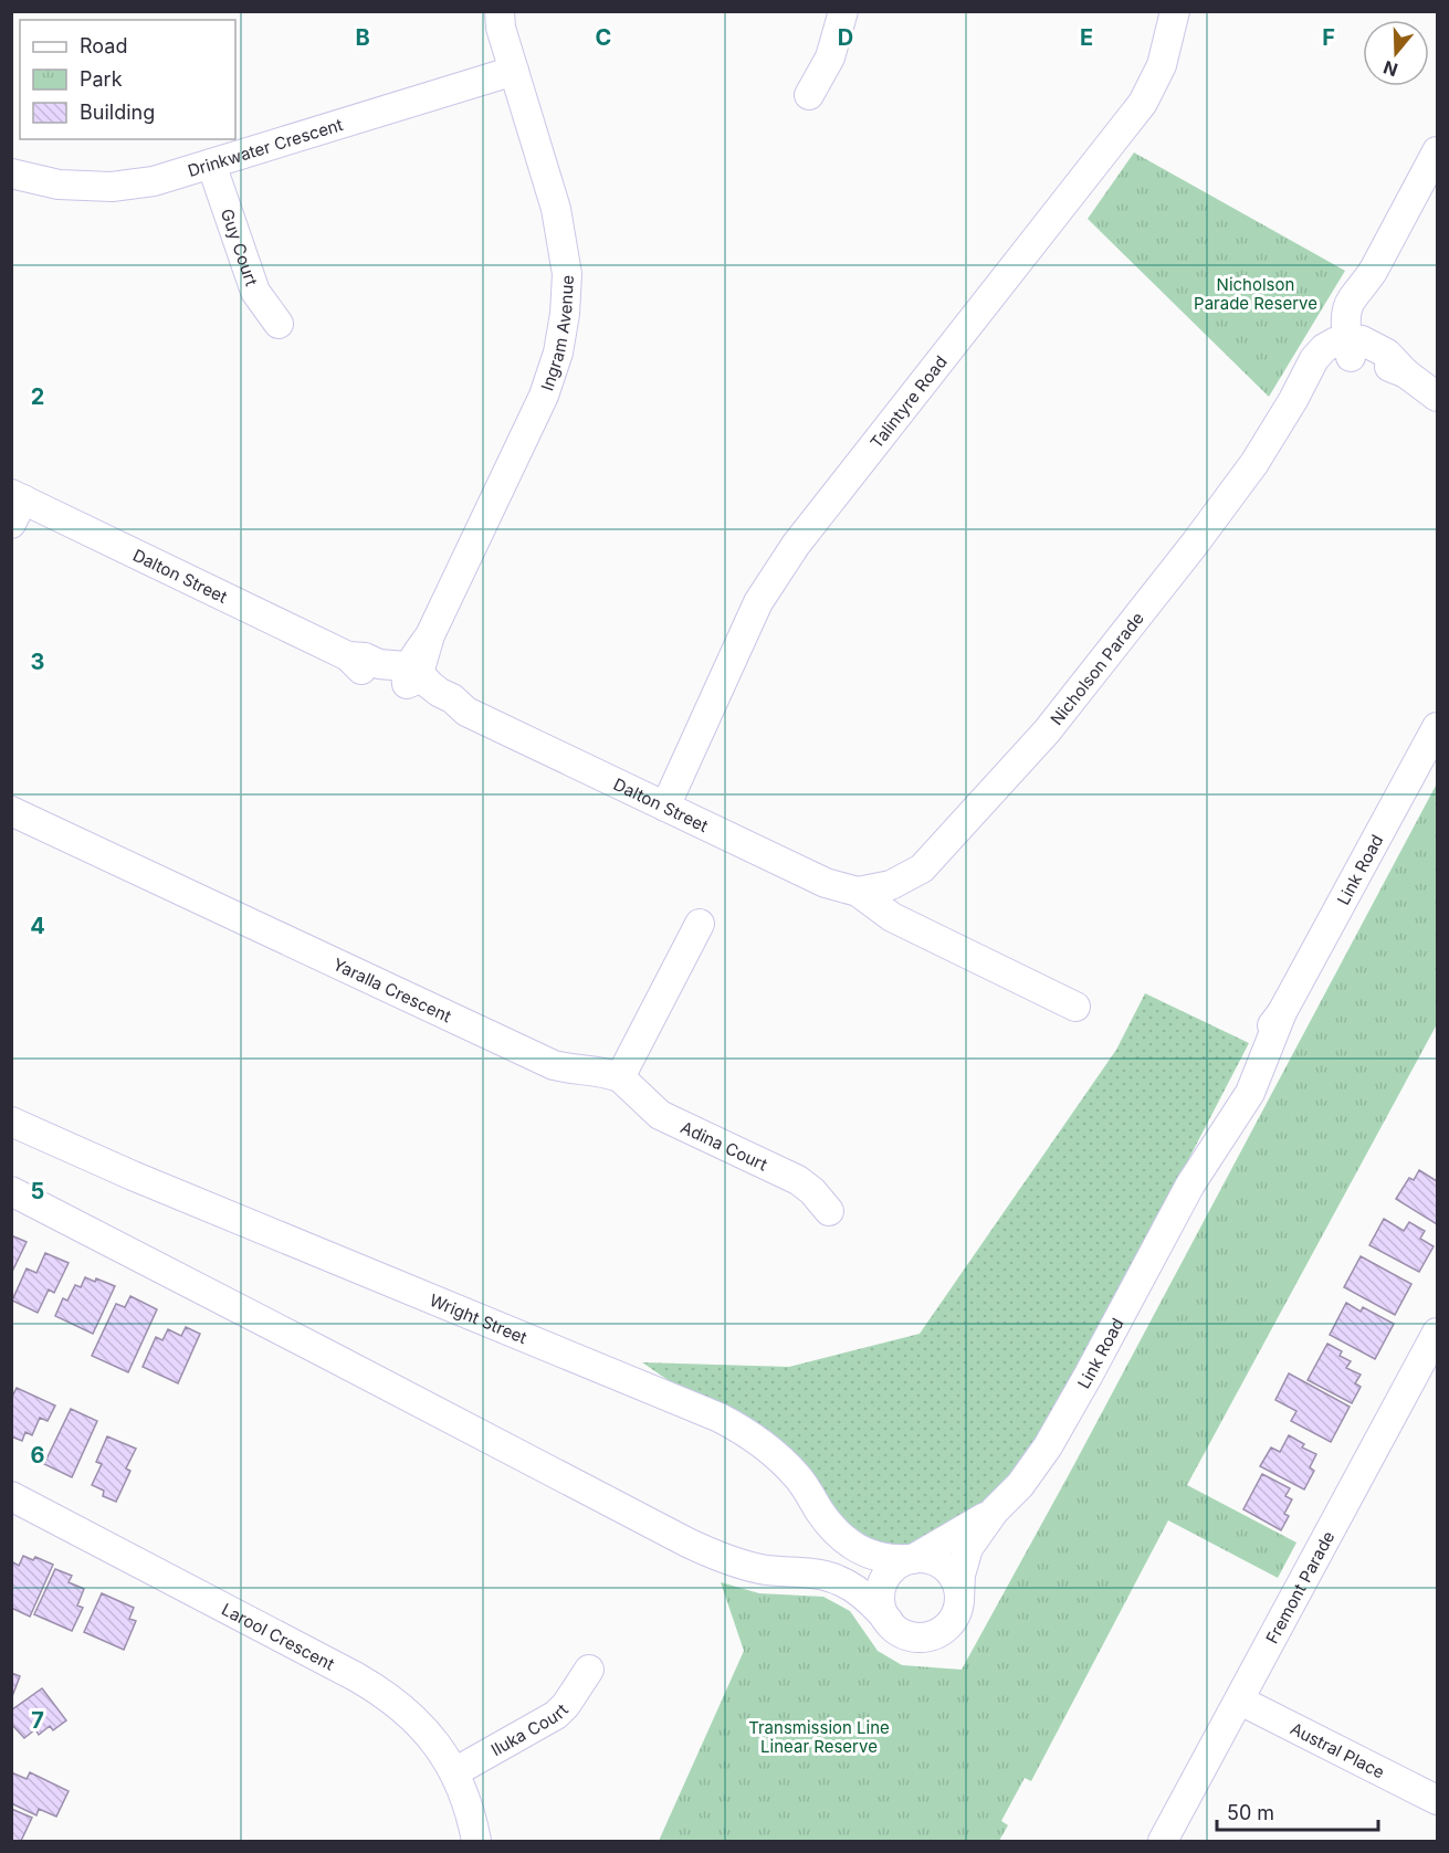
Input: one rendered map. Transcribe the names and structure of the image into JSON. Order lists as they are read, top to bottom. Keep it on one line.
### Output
{"streets":{"street":["Drinkwater Crescent","Guy Court","Ingram Avenue","Talintyre Road","Dalton Street","Nicholson Parade","Link Road","Yaralla Crescent","Adina Court","Wright Street","Fremont Parade","Larool Crescent","Iluka Court","Austral Place"]},"crossings":[["Drinkwater Crescent","Guy Court"],["Drinkwater Crescent","Ingram Avenue"],["Ingram Avenue","Dalton Street"],["Talintyre Road","Dalton Street"],["Dalton Street","Nicholson Parade"],["Link Road","Wright Street"],["Yaralla Crescent","Adina Court"],["Fremont Parade","Austral Place"],["Larool Crescent","Iluka Court"]],"parks":["Nicholson Parade Reserve","Transmission Line Linear Reserve"],"legend":["Road","Park","Building"],"scale_bar":"50 m","north":"bottom","grid":{"columns":["B","C","D","E","F"],"rows":["2","3","4","5","6","7"]}}
